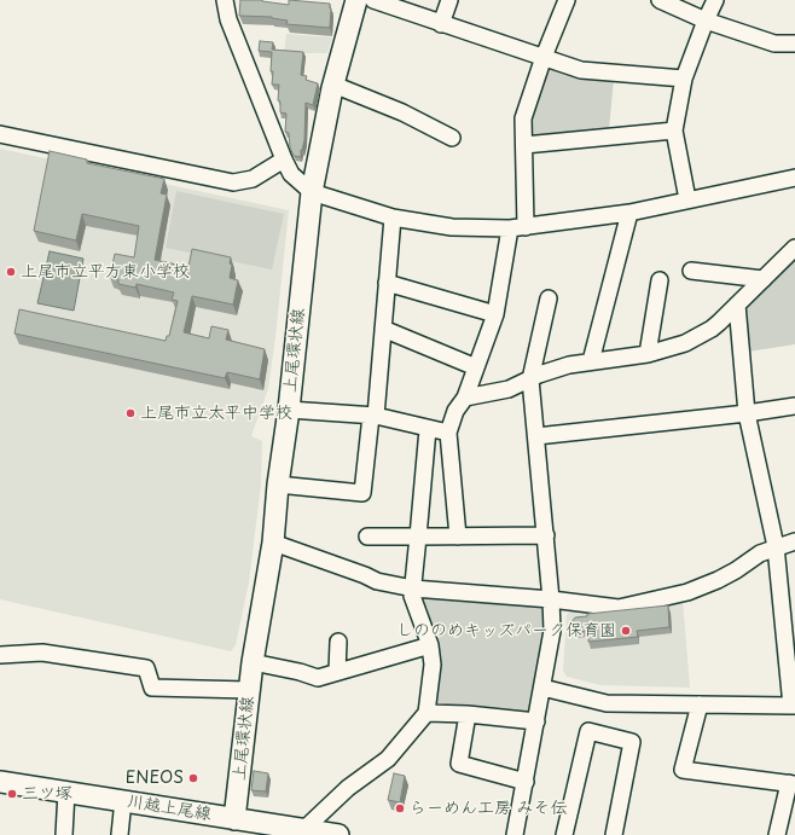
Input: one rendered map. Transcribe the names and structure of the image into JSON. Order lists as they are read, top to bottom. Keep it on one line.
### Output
{"streets":{"main road":["上尾環状線","川越上尾線"]},"crossings":[["上尾環状線","川越上尾線"]],"places":["上尾市立平方東小学校","上尾市立太平中学校","しののめキッズパーク保育園","ENEOS","三ツ塚","らーめん工房 みそ伝"]}
